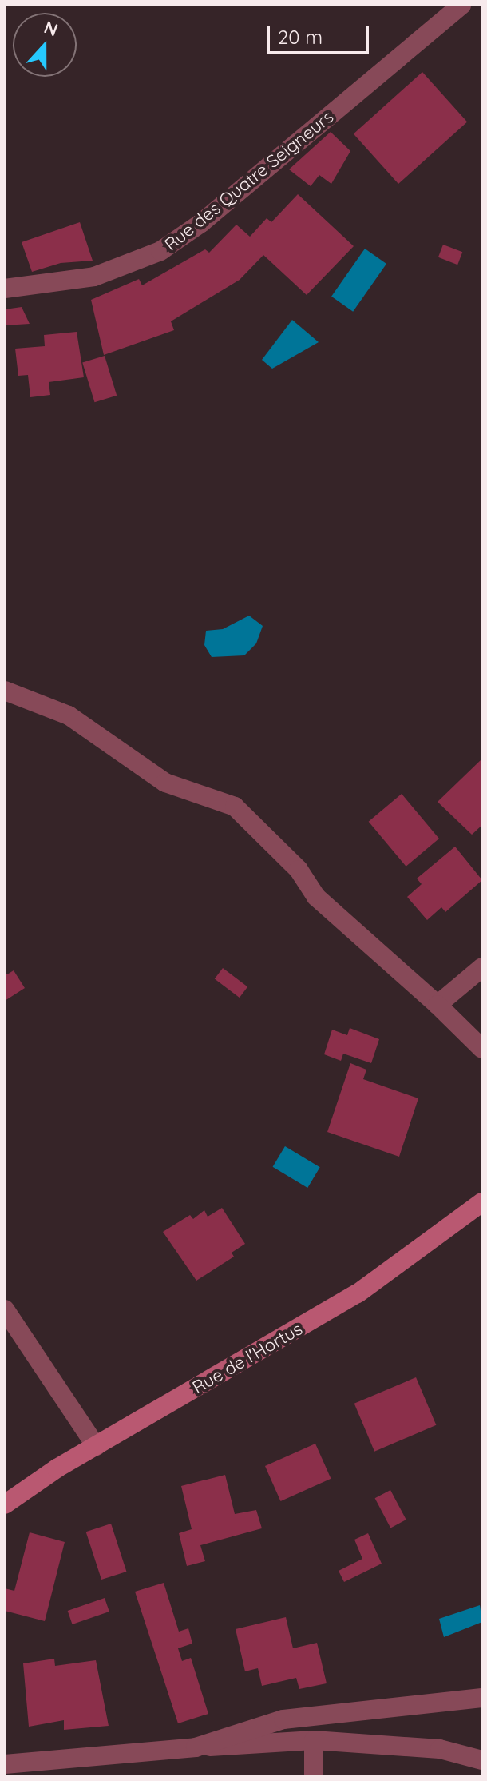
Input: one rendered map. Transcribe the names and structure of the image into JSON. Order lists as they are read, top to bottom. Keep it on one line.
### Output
{"streets":{"main road":["Rue de l'Hortus"],"street":["Rue des Quatre Seigneurs"]},"scale_bar":"20 m","north":"top"}
